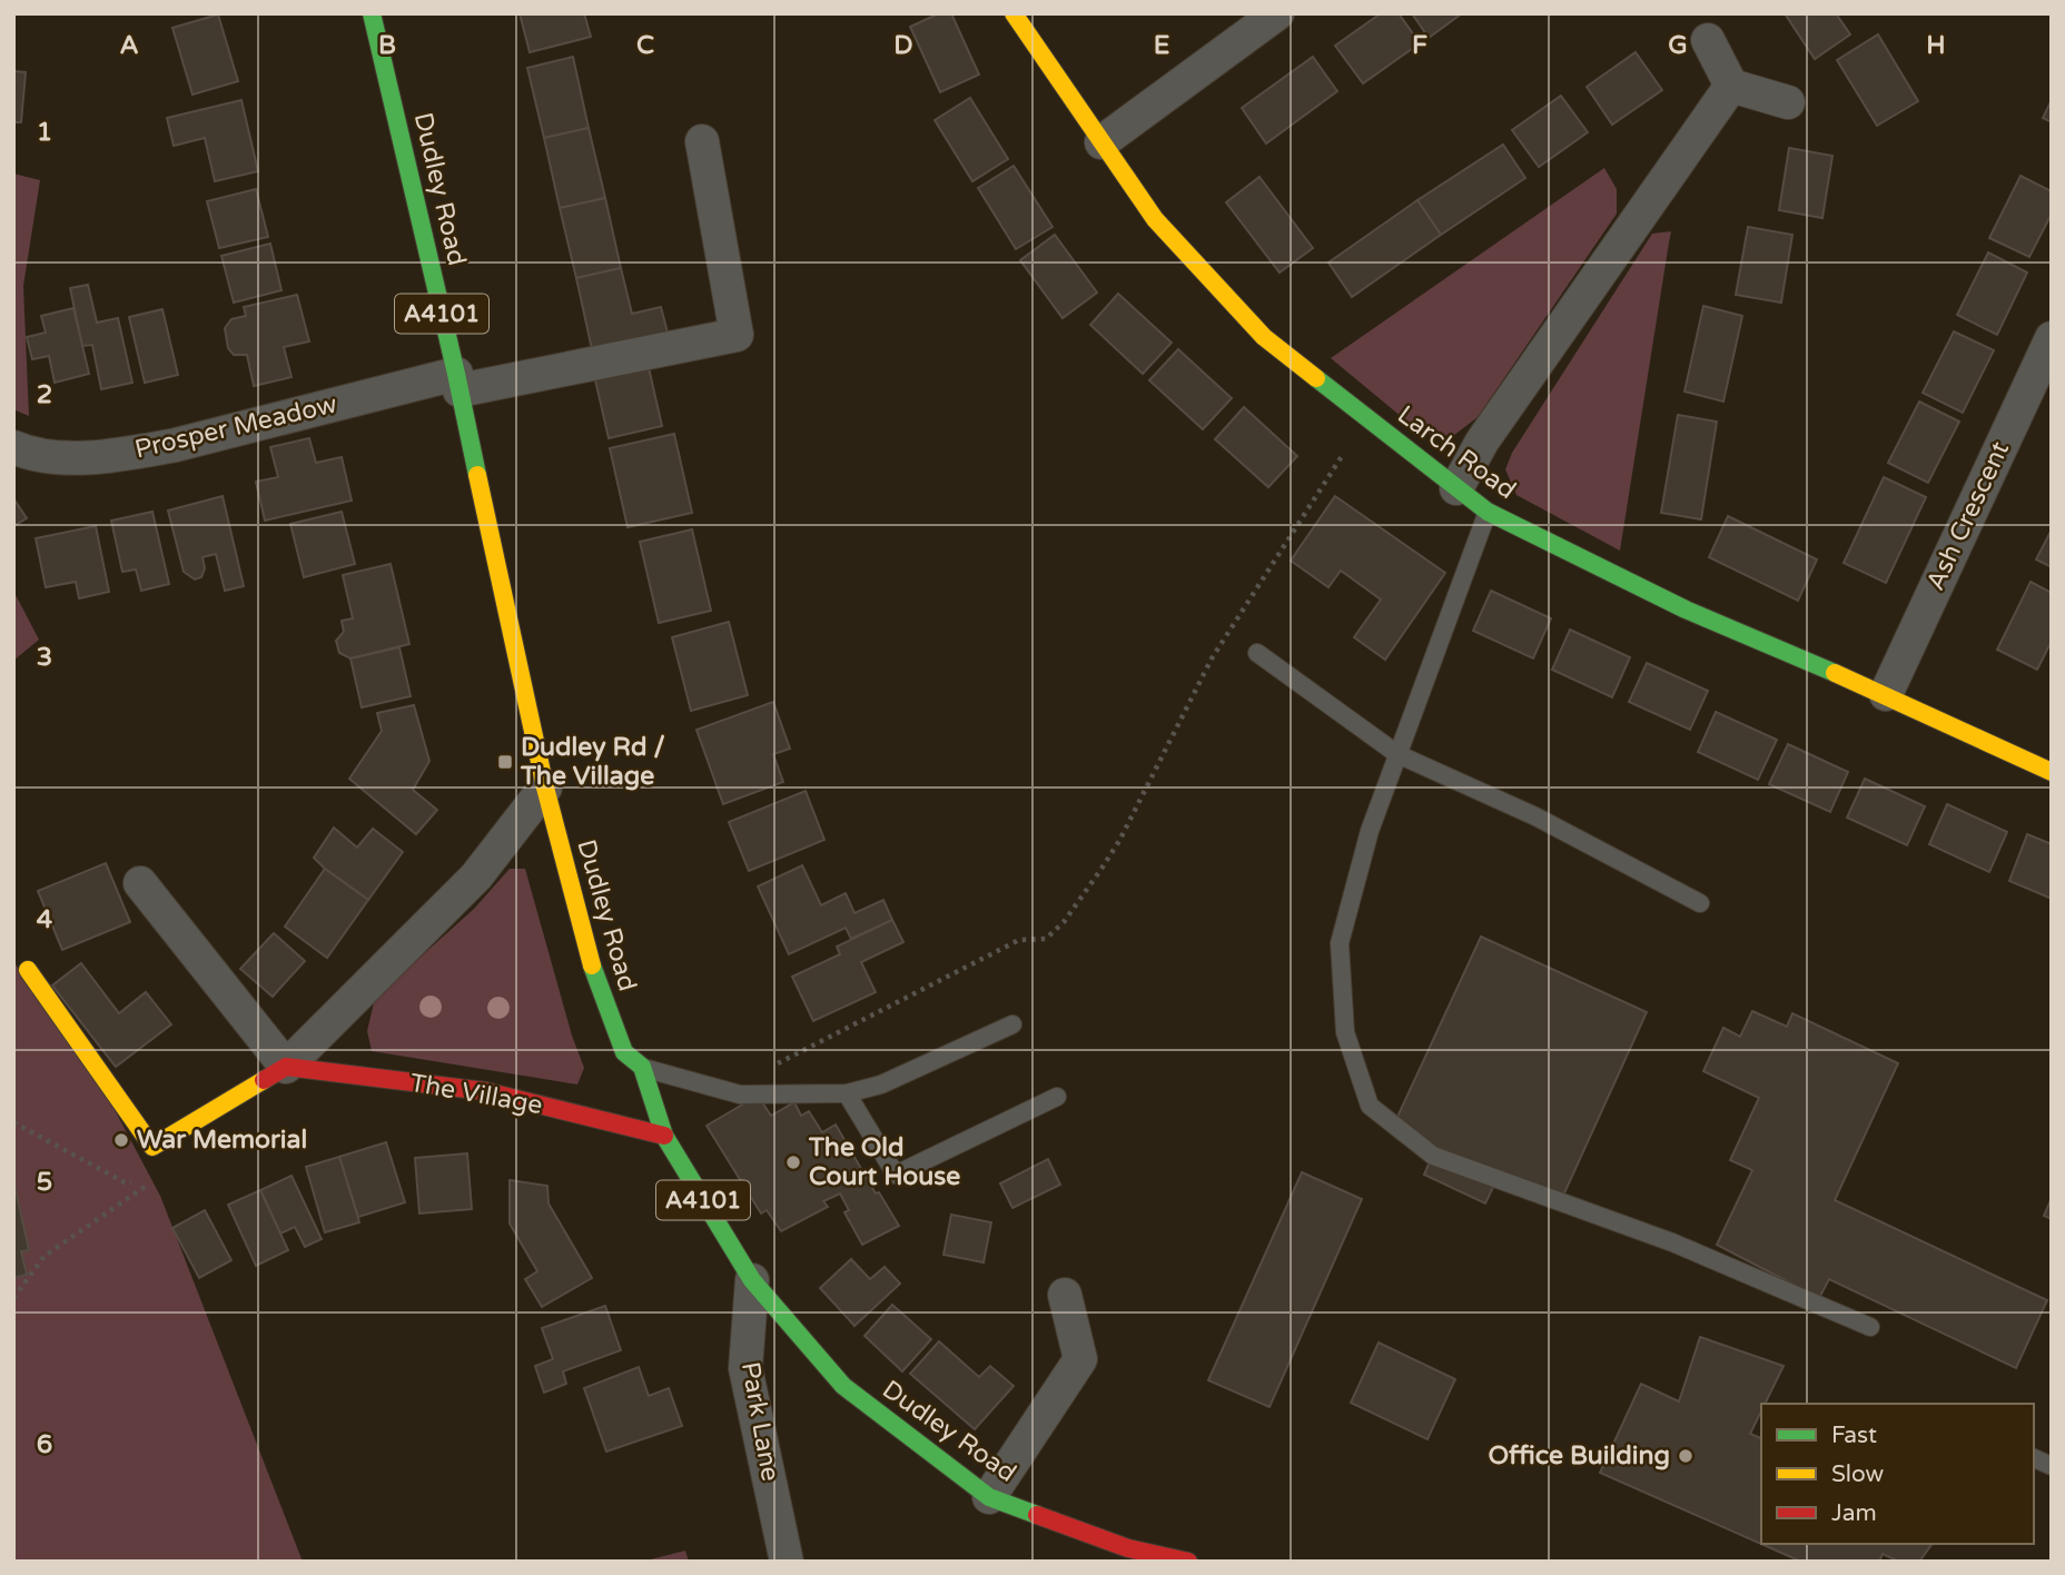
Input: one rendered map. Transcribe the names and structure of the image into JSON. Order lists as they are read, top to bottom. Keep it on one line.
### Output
{"streets":{"street":["Dudley Road","A4101","Prosper Meadow","Larch Road","Ash Crescent","The Village","Park Lane"]},"crossings":[["Dudley Road","Prosper Meadow"],["Dudley Road","The Village"],["Dudley Road","Park Lane"],["Larch Road","Ash Crescent"]],"places":{"transit":["Dudley Rd / The Village"],"other":["War Memorial","The Old Court House","Office Building"]},"legend":["Fast","Slow","Jam"],"grid":{"columns":["A","B","C","D","E","F","G","H"],"rows":["1","2","3","4","5","6"]}}
